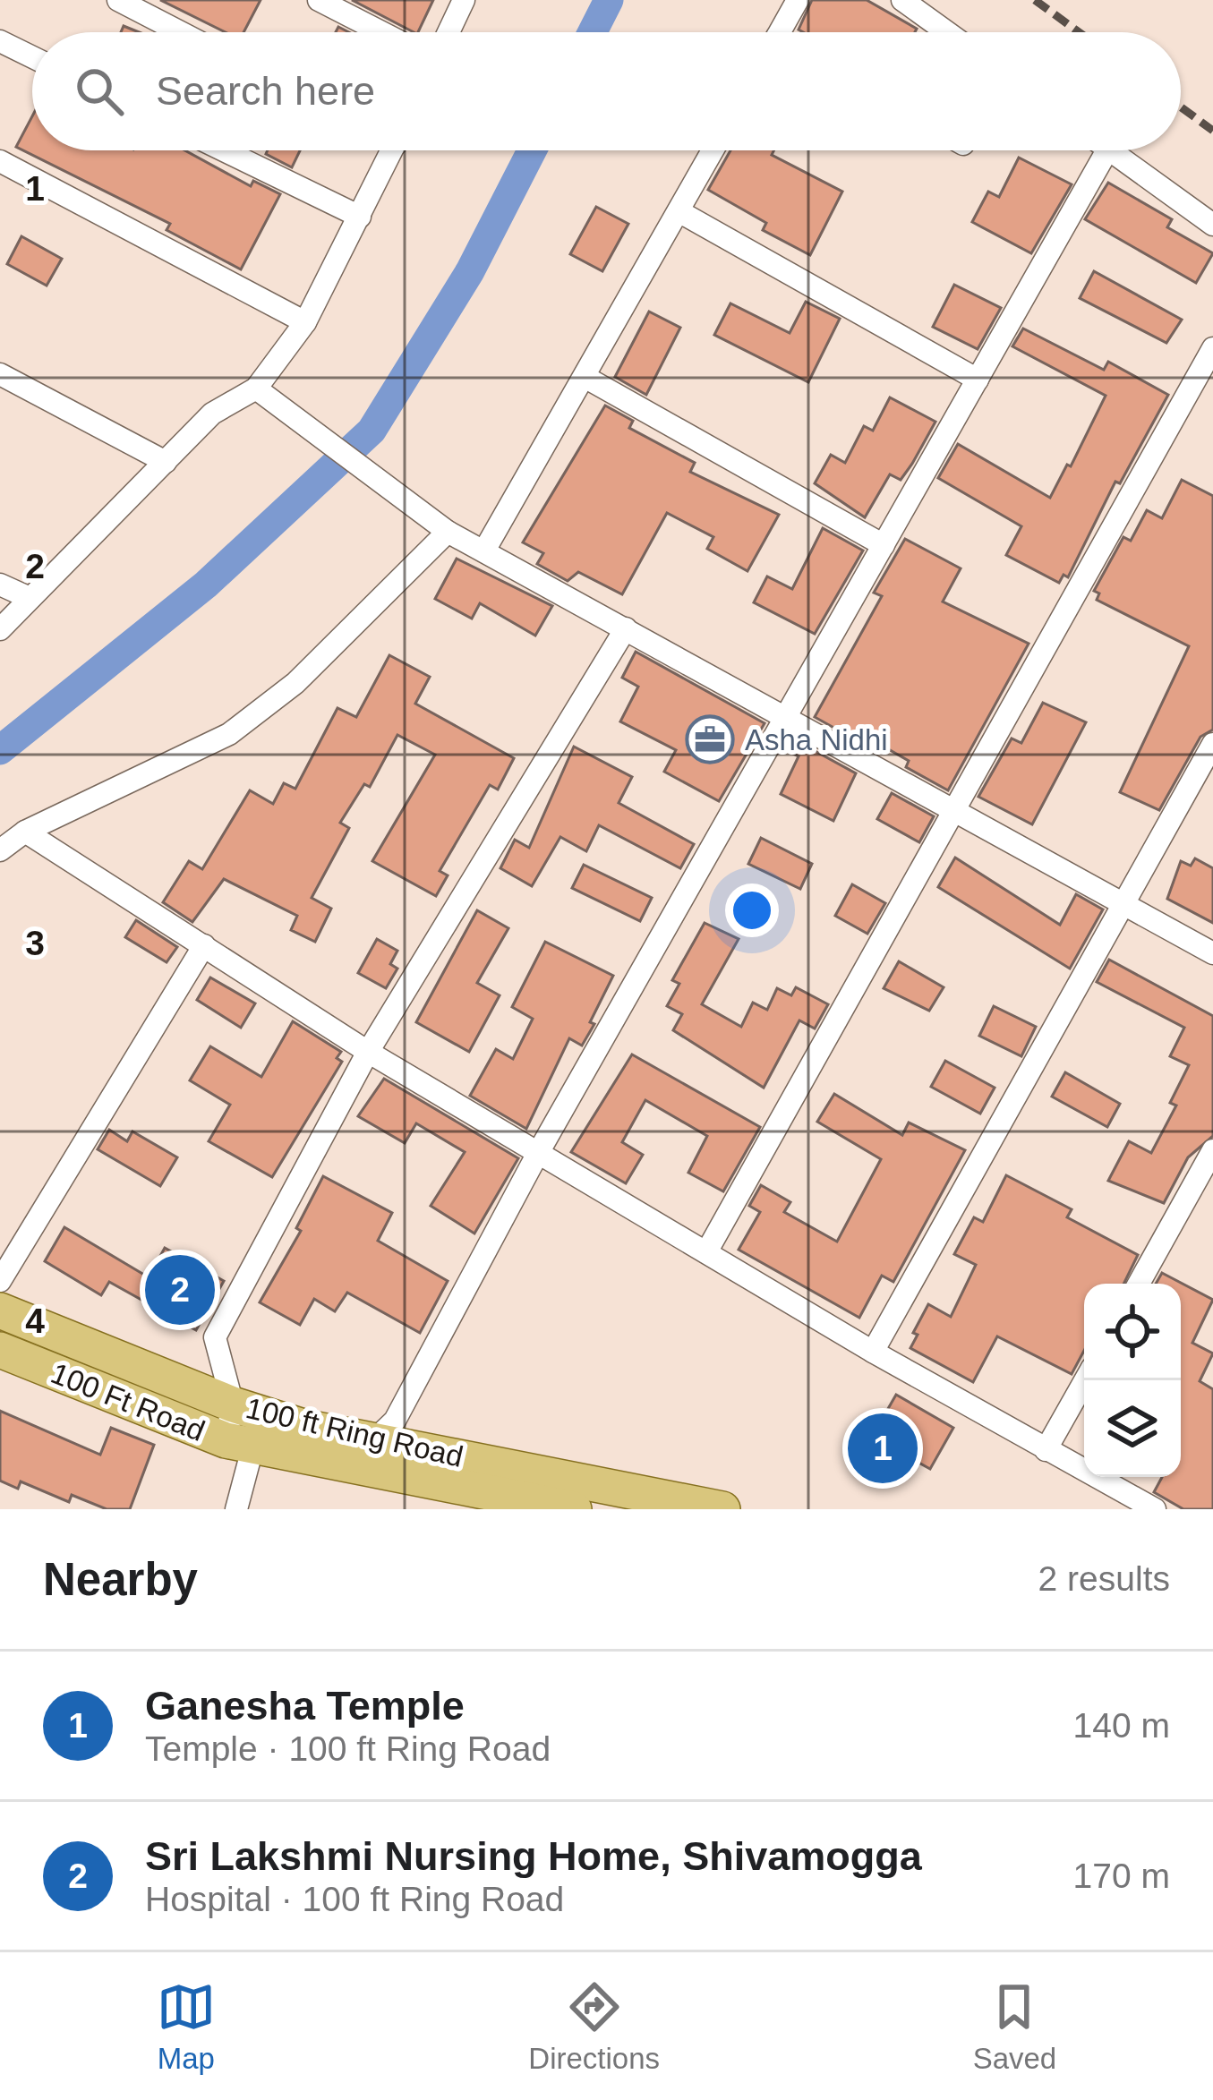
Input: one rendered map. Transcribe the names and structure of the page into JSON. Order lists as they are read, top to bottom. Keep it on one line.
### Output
{"streets":{"main road":["100 Ft Road","100 ft Ring Road"]},"crossings":[["100 Ft Road","100 ft Ring Road"]],"places":{"office":["Asha Nidhi"]},"page":{"search":"Search here","pins":["2","1"],"heading":["Nearby","2 results"],"list":[{"mark":"1","name":"Ganesha Temple","note":"Temple · 100 ft Ring Road","value":"140 m"},{"mark":"2","name":"Sri Lakshmi Nursing Home, Shivamogga","note":"Hospital · 100 ft Ring Road","value":"170 m"}],"nav":["Map","Directions","Saved"]},"grid":{"rows":["1","2","3","4"]}}
